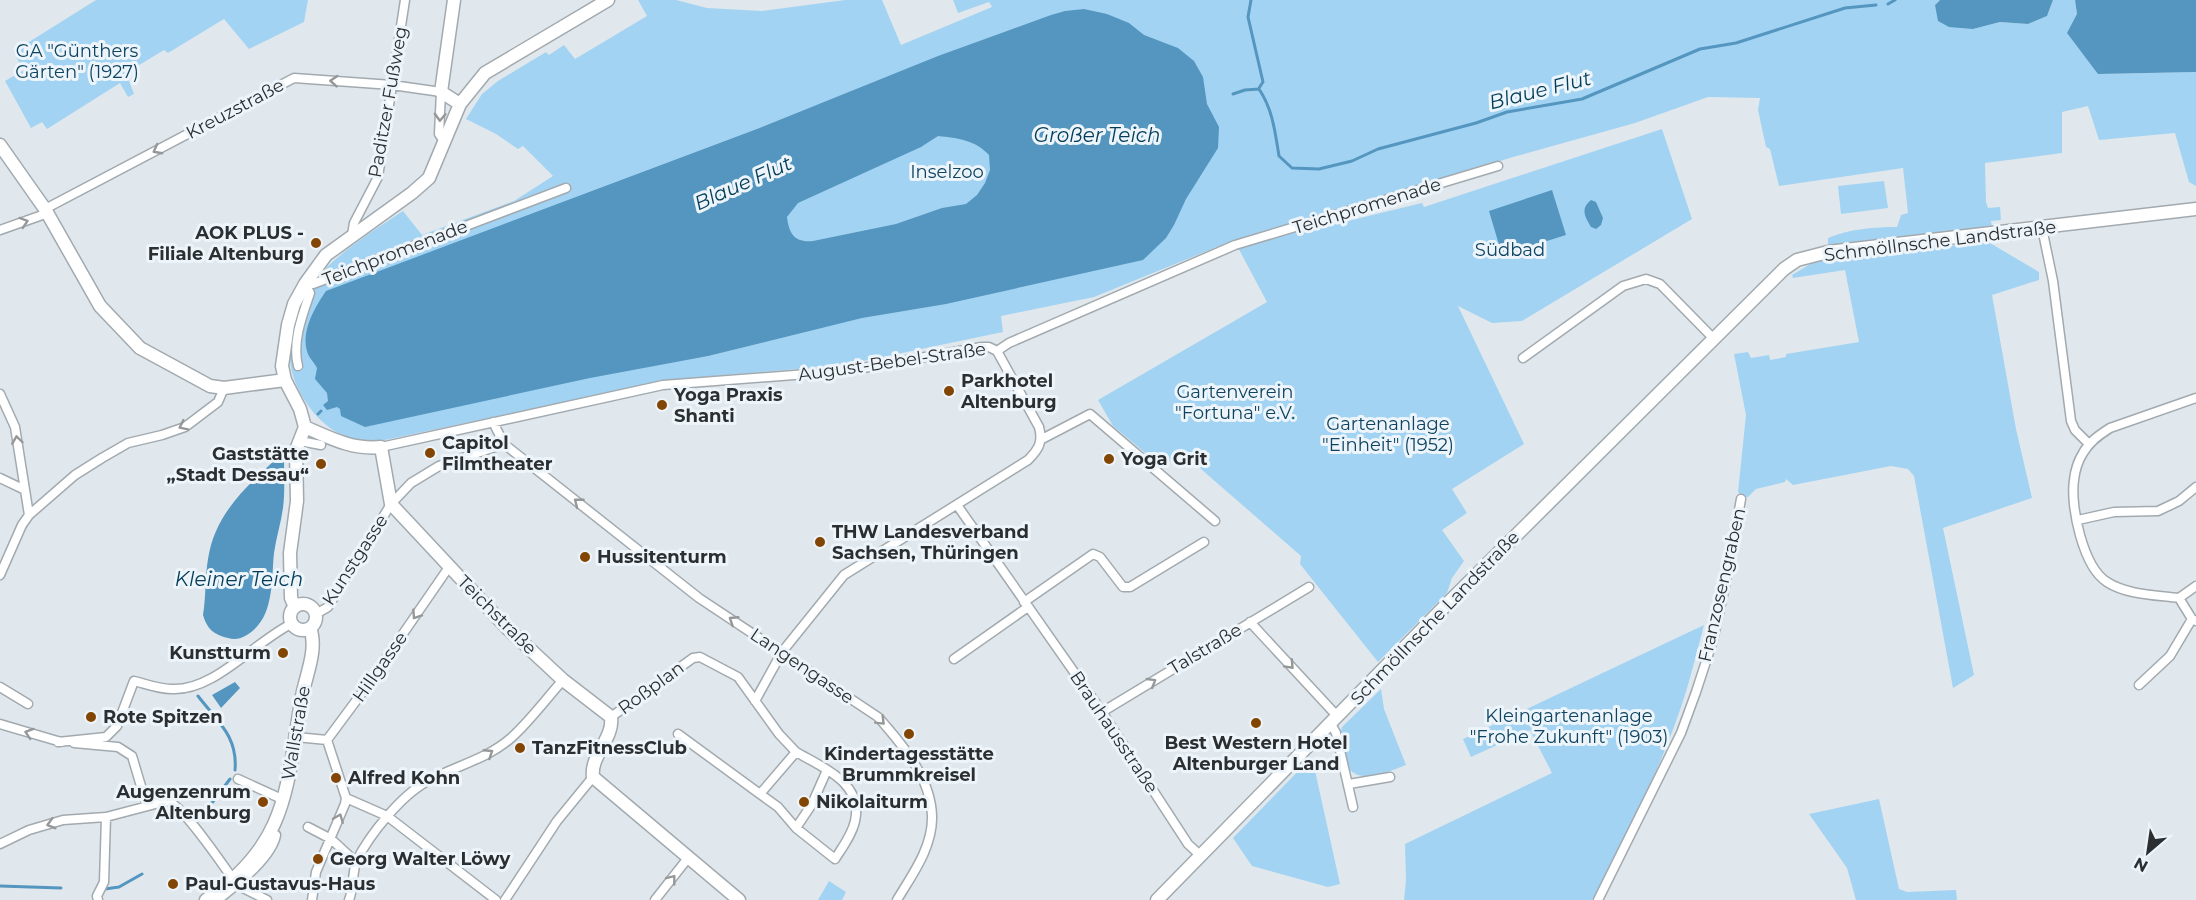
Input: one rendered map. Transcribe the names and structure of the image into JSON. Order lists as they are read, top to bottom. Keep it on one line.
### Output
{"streets":{"street":["Paditzer Fußweg","Kreuzstraße","Teichpromenade","Schmöllnsche Landstraße","August-Bebel-Straße","Kunstgasse","Franzosengraben","Teichstraße","Talstraße","Langengasse","Hillgasse","Roßplan","Brauhausstraße","Wallstraße"]},"crossings":[["Paditzer Fußweg","Kreuzstraße"],["Teichpromenade","August-Bebel-Straße"],["Schmöllnsche Landstraße","Brauhausstraße"],["Kunstgasse","Teichstraße"],["Kunstgasse","Langengasse"],["Kunstgasse","Wallstraße"],["Teichstraße","Hillgasse"],["Teichstraße","Roßplan"],["Talstraße","Brauhausstraße"]],"one_way":["Talstraße","Hillgasse"],"water":["Blaue Flut","Großer Teich","Kleiner Teich"],"parks":["GA \"Günthers Gärten\" (1927)","Inselzoo","Südbad","Gartenverein \"Fortuna\" e.V.","Gartenanlage \"Einheit\" (1952)","Kleingartenanlage \"Frohe Zukunft\" (1903)"],"places":["AOK PLUS - Filiale Altenburg","Parkhotel Altenburg","Yoga Praxis Shanti","Capitol Filmtheater","Yoga Grit","Gaststätte „Stadt Dessau“","THW Landesverband Sachsen, Thüringen","Hussitenturm","Kunstturm","Rote Spitzen","Best Western Hotel Altenburger Land","Kindertagesstätte Brummkreisel","TanzFitnessClub","Alfred Kohn","Augenzenrum Altenburg","Nikolaiturm","Georg Walter Löwy","Paul-Gustavus-Haus"],"north":"bottom left"}
